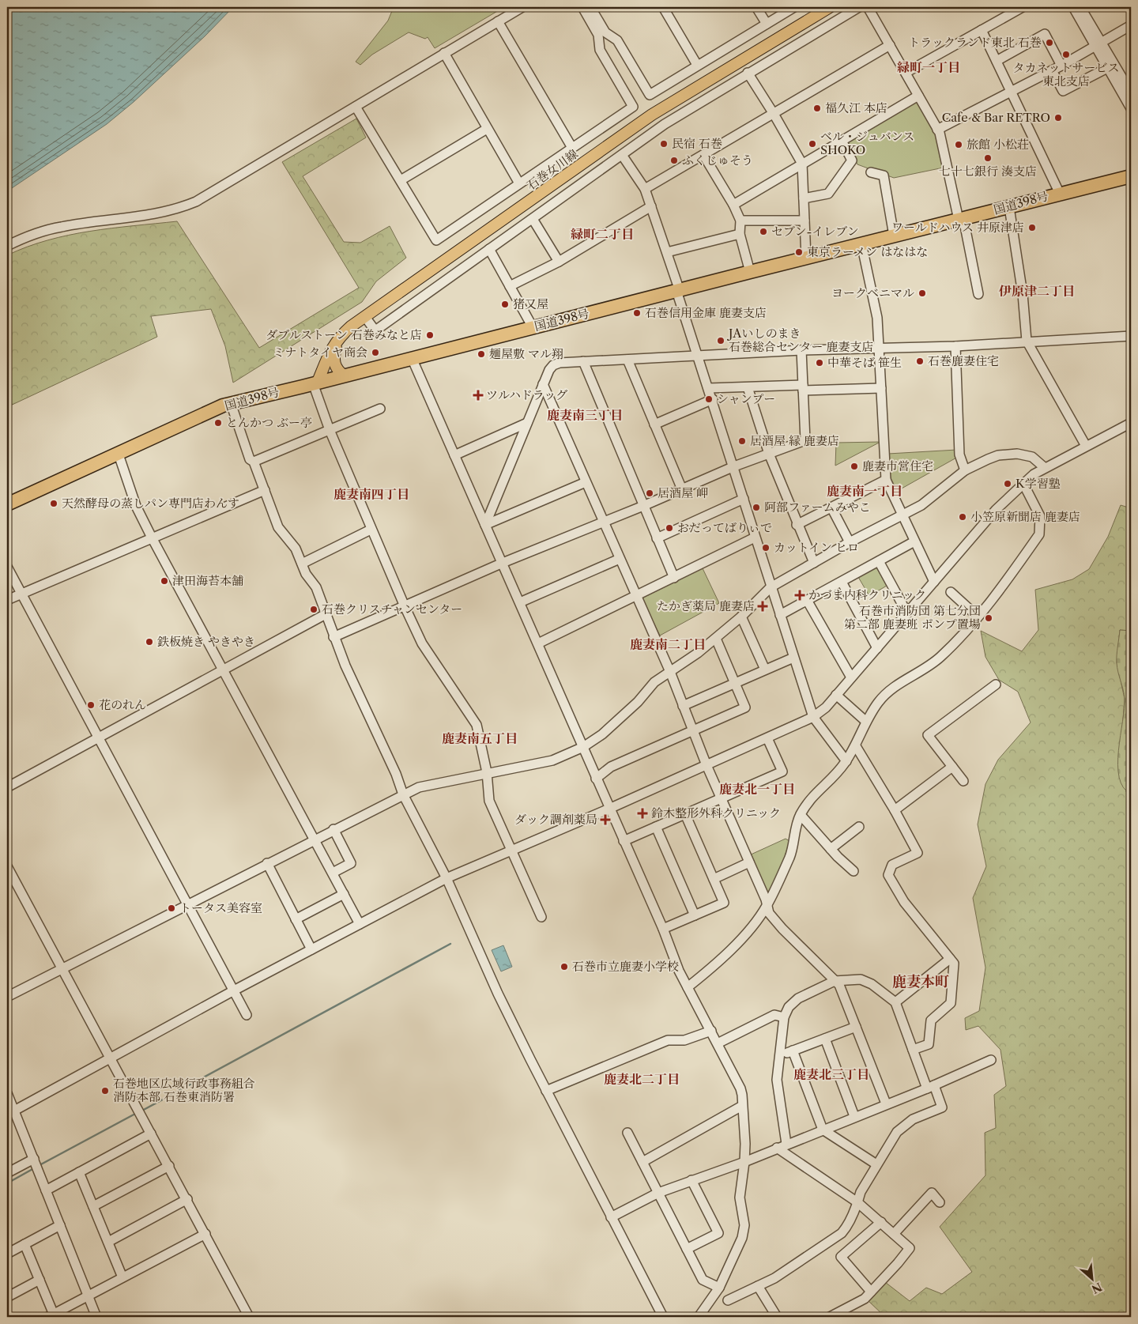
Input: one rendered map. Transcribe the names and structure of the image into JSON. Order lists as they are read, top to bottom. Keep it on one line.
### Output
{"streets":{"highway":["国道398号"],"main road":["石巻女川線"]},"crossings":[["石巻女川線","国道398号"]],"districts":["緑町一丁目","緑町二丁目","伊原津二丁目","鹿妻南三丁目","鹿妻南一丁目","鹿妻南四丁目","鹿妻南二丁目","鹿妻南五丁目","鹿妻北一丁目","鹿妻本町","鹿妻北三丁目","鹿妻北二丁目"],"places":{"other":["トラックランド東北 石巻","タカネットサービス 東北支店","福久江 本店","Cafe & Bar RETRO","民宿 石巻","ベル・ジュバンス SHOKO","旅館 小松荘","七十七銀行 湊支店","ふくじゅそう","ワールドハウス 井原津店","セブン-イレブン","東京ラーメン はなはな","ヨークベニマル","猪又屋","石巻信用金庫 鹿妻支店","ダブルストーン 石巻みなと店","JAいしのまき 石巻総合センター 鹿妻支店","ミナトタイヤ商会","麺屋敷 マル翔","石巻鹿妻住宅","中華そば 笹生","シャンプー","とんかつ ぶー亭","居酒屋 縁 鹿妻店","鹿妻市営住宅","K学習塾","居酒屋 岬","天然酵母の蒸しパン専門店わんす","阿部ファームみやこ","小笠原新聞店 鹿妻店","おだってばりぃで","カットイン ヒロ","津田海苔本舗","石巻クリスチャンセンター","石巻市消防団 第七分団 第二部 鹿妻班 ポンプ置場","鉄板焼き やきやき","花のれん","トータス美容室","石巻市立鹿妻小学校","石巻地区広域行政事務組合 消防本部 石巻東消防署"],"health":["ツルハドラッグ","かづま内科クリニック","たかぎ薬局 鹿妻店","鈴木整形外科クリニック","ダック調剤薬局"]},"north":"bottom right"}
